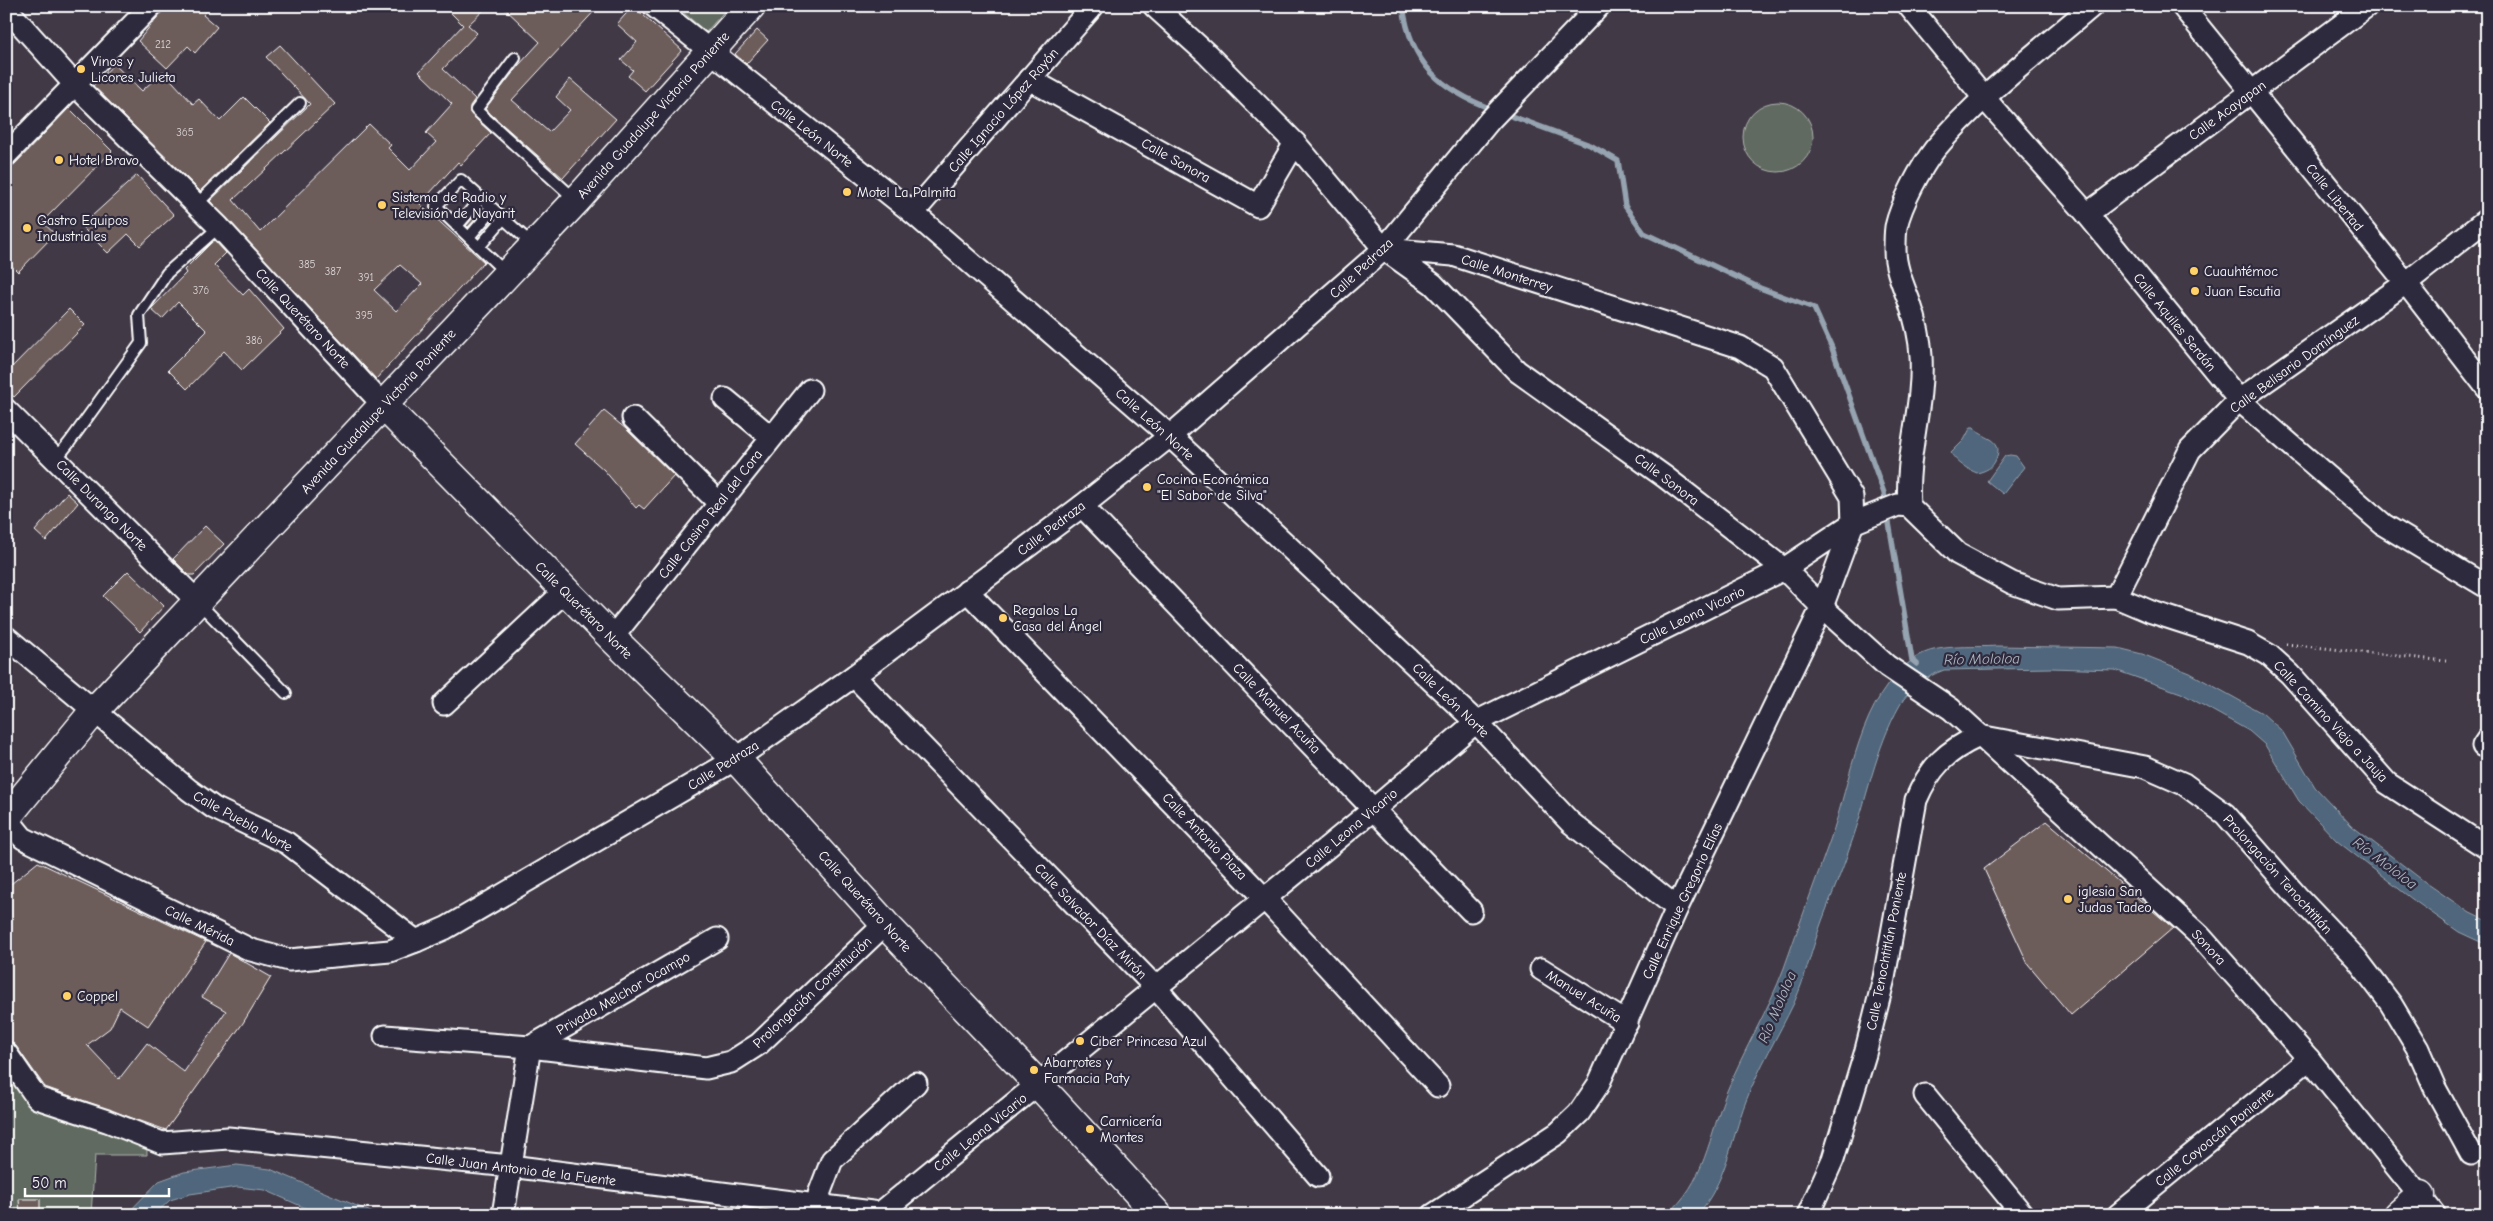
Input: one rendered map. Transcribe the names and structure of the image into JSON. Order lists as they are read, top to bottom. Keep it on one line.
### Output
{"streets":{"street":["Calle Ignacio López Rayón","Calle Acayapan","Avenida Guadalupe Victoria Poniente","Calle León Norte","Calle Sonora","Calle Libertad","Calle Pedraza","Calle Monterrey","Calle Querétaro Norte","Calle Aquiles Serdán","Calle Belisario Domínguez","Calle Durango Norte","Calle Casino Real del Cora","Calle Leona Vicario","Calle Manuel Acuña","Calle Camino Viejo a Jauja","Calle Puebla Norte","Calle Antonio Plaza","Prolongación Tenochtitlán","Calle Enrique Gregorio Elías","Calle Salvador Díaz Mirón","Calle Mérida","Sonora","Calle Tenochtitlán Poniente","Prolongación Constitución","Privada Melchor Ocampo","Manuel Acuña","Calle Coyoacán Poniente","Calle Juan Antonio de la Fuente"]},"crossings":[["Calle Ignacio López Rayón","Calle León Norte"],["Calle Ignacio López Rayón","Calle Sonora"],["Calle Acayapan","Calle Libertad"],["Calle Acayapan","Calle Aquiles Serdán"],["Avenida Guadalupe Victoria Poniente","Calle León Norte"],["Avenida Guadalupe Victoria Poniente","Calle Querétaro Norte"],["Avenida Guadalupe Victoria Poniente","Calle Durango Norte"],["Avenida Guadalupe Victoria Poniente","Calle Puebla Norte"],["Avenida Guadalupe Victoria Poniente","Calle Mérida"],["Calle León Norte","Calle Pedraza"],["Calle León Norte","Calle Leona Vicario"],["Calle León Norte","Calle Enrique Gregorio Elías"],["Calle Sonora","Calle Pedraza"],["Calle Sonora","Calle Monterrey"],["Calle Sonora","Calle Leona Vicario"],["Calle Sonora","Calle Enrique Gregorio Elías"],["Calle Sonora","Sonora"],["Calle Libertad","Calle Belisario Domínguez"],["Calle Pedraza","Calle Monterrey"],["Calle Pedraza","Calle Querétaro Norte"],["Calle Pedraza","Calle Manuel Acuña"],["Calle Pedraza","Calle Puebla Norte"],["Calle Pedraza","Calle Antonio Plaza"],["Calle Pedraza","Calle Salvador Díaz Mirón"],["Calle Pedraza","Calle Mérida"],["Calle Monterrey","Calle Leona Vicario"],["Calle Monterrey","Calle Enrique Gregorio Elías"],["Calle Querétaro Norte","Calle Casino Real del Cora"],["Calle Querétaro Norte","Calle Leona Vicario"],["Calle Querétaro Norte","Prolongación Constitución"],["Calle Aquiles Serdán","Calle Belisario Domínguez"],["Calle Belisario Domínguez","Calle Camino Viejo a Jauja"],["Calle Leona Vicario","Calle Manuel Acuña"],["Calle Leona Vicario","Calle Camino Viejo a Jauja"],["Calle Leona Vicario","Calle Antonio Plaza"],["Calle Leona Vicario","Calle Enrique Gregorio Elías"],["Calle Leona Vicario","Calle Salvador Díaz Mirón"],["Calle Leona Vicario","Calle Juan Antonio de la Fuente"],["Calle Puebla Norte","Calle Mérida"],["Prolongación Tenochtitlán","Sonora"],["Prolongación Tenochtitlán","Calle Tenochtitlán Poniente"],["Calle Enrique Gregorio Elías","Manuel Acuña"],["Sonora","Calle Tenochtitlán Poniente"],["Sonora","Calle Coyoacán Poniente"],["Prolongación Constitución","Privada Melchor Ocampo"]],"water":["Río Mololoa"],"places":["Vinos y Licores Julieta","Hotel Bravo","Motel La Palmita","Sistema de Radio y Televisión de Nayarit","Gastro Equipos Industriales","Cuauhtémoc","Juan Escutia","Cocina Económica \"El Sabor de Silva\"","Regalos La Casa del Ángel","iglesia San Judas Tadeo","Coppel","Ciber Princesa Azul","Abarrotes y Farmacia Paty","Carnicería Montes"],"house_numbers":["212","365","385","387","391","376","395","386"],"scale_bar":"50 m"}
